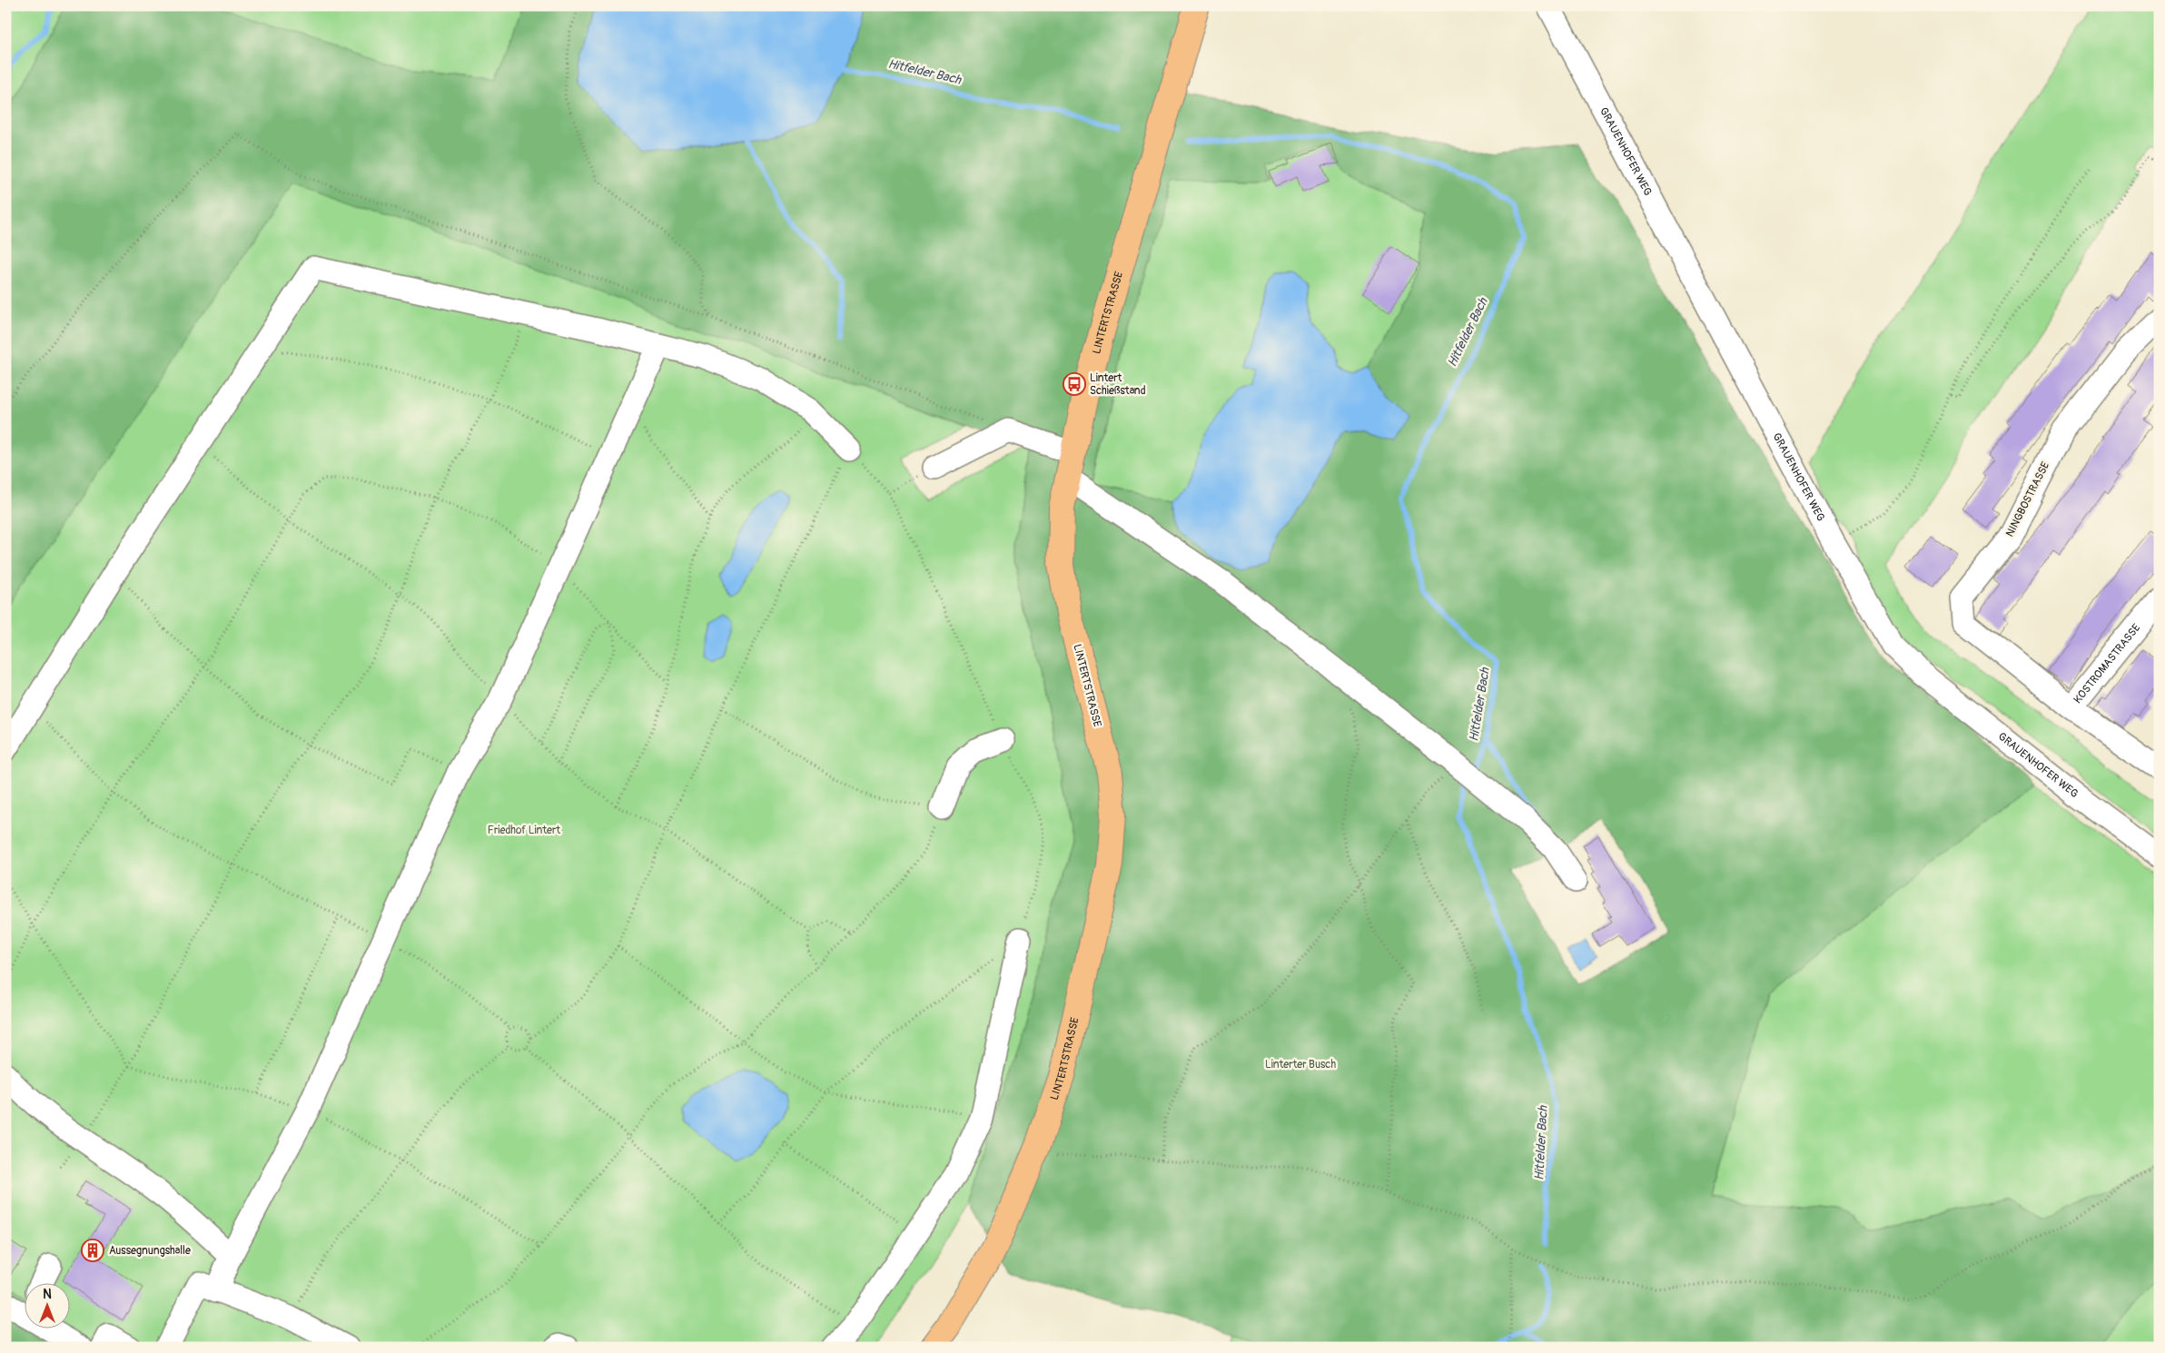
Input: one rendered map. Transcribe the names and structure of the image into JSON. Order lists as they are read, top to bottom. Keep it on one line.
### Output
{"streets":{"main road":["LINTERTSTRASSE"],"street":["GRAUENHOFER WEG","NINGBOSTRASSE","KOSTROMASTRASSE"]},"crossings":[["NINGBOSTRASSE","KOSTROMASTRASSE"]],"water":["Hitfelder Bach"],"parks":["Friedhof Lintert","Linterter Busch"],"places":{"bus stop":["Lintert Schießstand"],"building":["Aussegnungshalle"]},"north":"top"}
